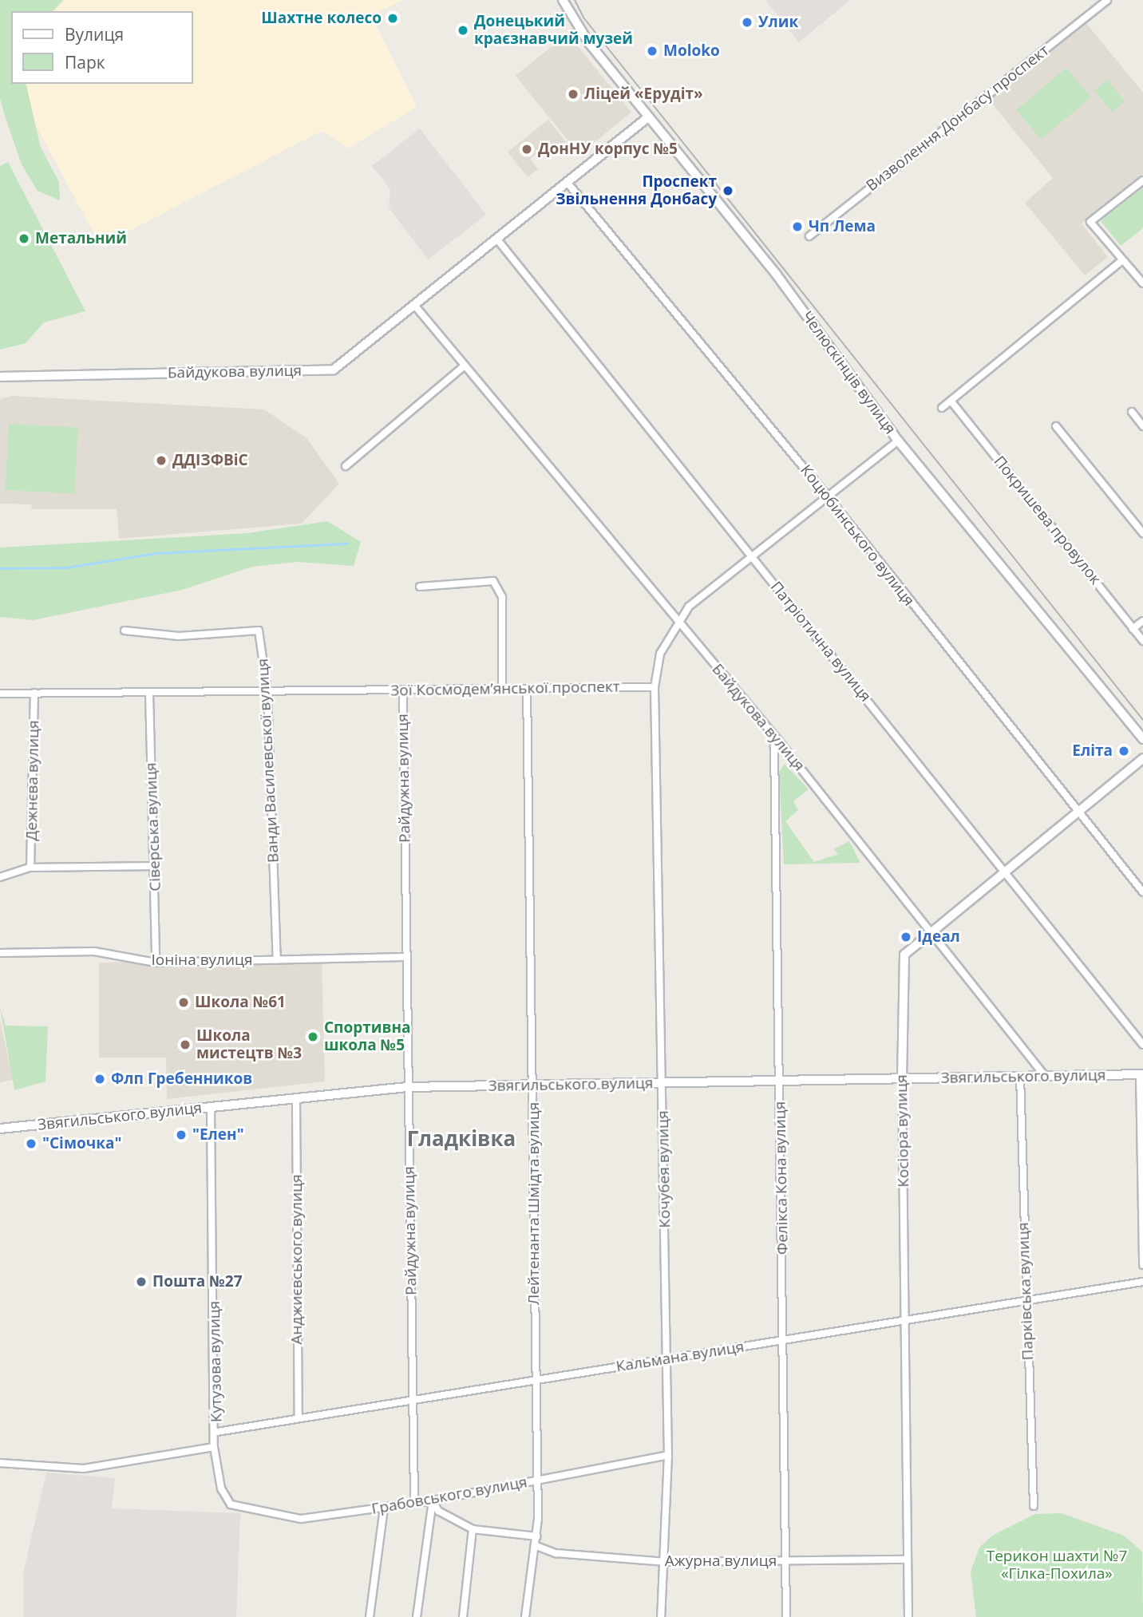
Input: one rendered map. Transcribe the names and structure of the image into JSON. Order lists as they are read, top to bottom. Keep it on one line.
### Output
{"streets":{"main road":["Байдукова вулиця","Челюскінців вулиця","Звягильського вулиця","Косіора вулиця"],"street":["Визволення Донбасу проспект","Покришева провулок","Коцюбинського вулиця","Патріотична вулиця","Зої Космодем’янської проспект","Ванди Василевської вулиця","Райдужна вулиця","Дежнєва вулиця","Сіверська вулиця","Іоніна вулиця","Кочубея вулиця","Фелікса Кона вулиця","Лейтенанта Шмідта вулиця","Анджиєвського вулиця","Парківська вулиця","Кальмана вулиця","Кутузова вулиця","Грабовського вулиця","Ажурна вулиця"]},"crossings":[["Байдукова вулиця","Челюскінців вулиця"],["Байдукова вулиця","Коцюбинського вулиця"],["Байдукова вулиця","Патріотична вулиця"],["Байдукова вулиця","Звягильського вулиця"],["Байдукова вулиця","Косіора вулиця"],["Байдукова вулиця","Фелікса Кона вулиця"],["Коцюбинського вулиця","Косіора вулиця"],["Патріотична вулиця","Косіора вулиця"],["Зої Космодем’янської проспект","Ванди Василевської вулиця"],["Зої Космодем’янської проспект","Райдужна вулиця"],["Зої Космодем’янської проспект","Дежнєва вулиця"],["Зої Космодем’янської проспект","Сіверська вулиця"],["Зої Космодем’янської проспект","Кочубея вулиця"],["Зої Космодем’янської проспект","Лейтенанта Шмідта вулиця"],["Ванди Василевської вулиця","Іоніна вулиця"],["Райдужна вулиця","Іоніна вулиця"],["Райдужна вулиця","Звягильського вулиця"],["Райдужна вулиця","Кальмана вулиця"],["Райдужна вулиця","Грабовського вулиця"],["Сіверська вулиця","Іоніна вулиця"],["Звягильського вулиця","Косіора вулиця"],["Звягильського вулиця","Кочубея вулиця"],["Звягильського вулиця","Фелікса Кона вулиця"],["Звягильського вулиця","Лейтенанта Шмідта вулиця"],["Звягильського вулиця","Анджиєвського вулиця"],["Звягильського вулиця","Парківська вулиця"],["Звягильського вулиця","Кутузова вулиця"],["Косіора вулиця","Кальмана вулиця"],["Косіора вулиця","Ажурна вулиця"],["Кочубея вулиця","Кальмана вулиця"],["Кочубея вулиця","Грабовського вулиця"],["Кочубея вулиця","Ажурна вулиця"],["Фелікса Кона вулиця","Кальмана вулиця"],["Фелікса Кона вулиця","Ажурна вулиця"],["Лейтенанта Шмідта вулиця","Кальмана вулиця"],["Лейтенанта Шмідта вулиця","Грабовського вулиця"],["Лейтенанта Шмідта вулиця","Ажурна вулиця"],["Анджиєвського вулиця","Кальмана вулиця"],["Парківська вулиця","Кальмана вулиця"],["Кальмана вулиця","Кутузова вулиця"],["Кутузова вулиця","Грабовського вулиця"]],"districts":["Гладківка"],"parks":["Терикон шахти №7 «Гілка-Похила»"],"places":["Шахтне колесо","Улик","Донецький краєзнавчий музей","Moloko","Ліцей «Ерудіт»","ДонНУ корпус №5","Проспект Звільнення Донбасу","Чп Лема","Метальний","ДДІЗФВіС","Еліта","Ідеал","Школа №61","Спортивна школа №5","Школа мистецтв №3","Флп Гребенников","\"Елен\"","\"Сімочка\"","Пошта №27"],"legend":["Вулиця","Парк"]}
